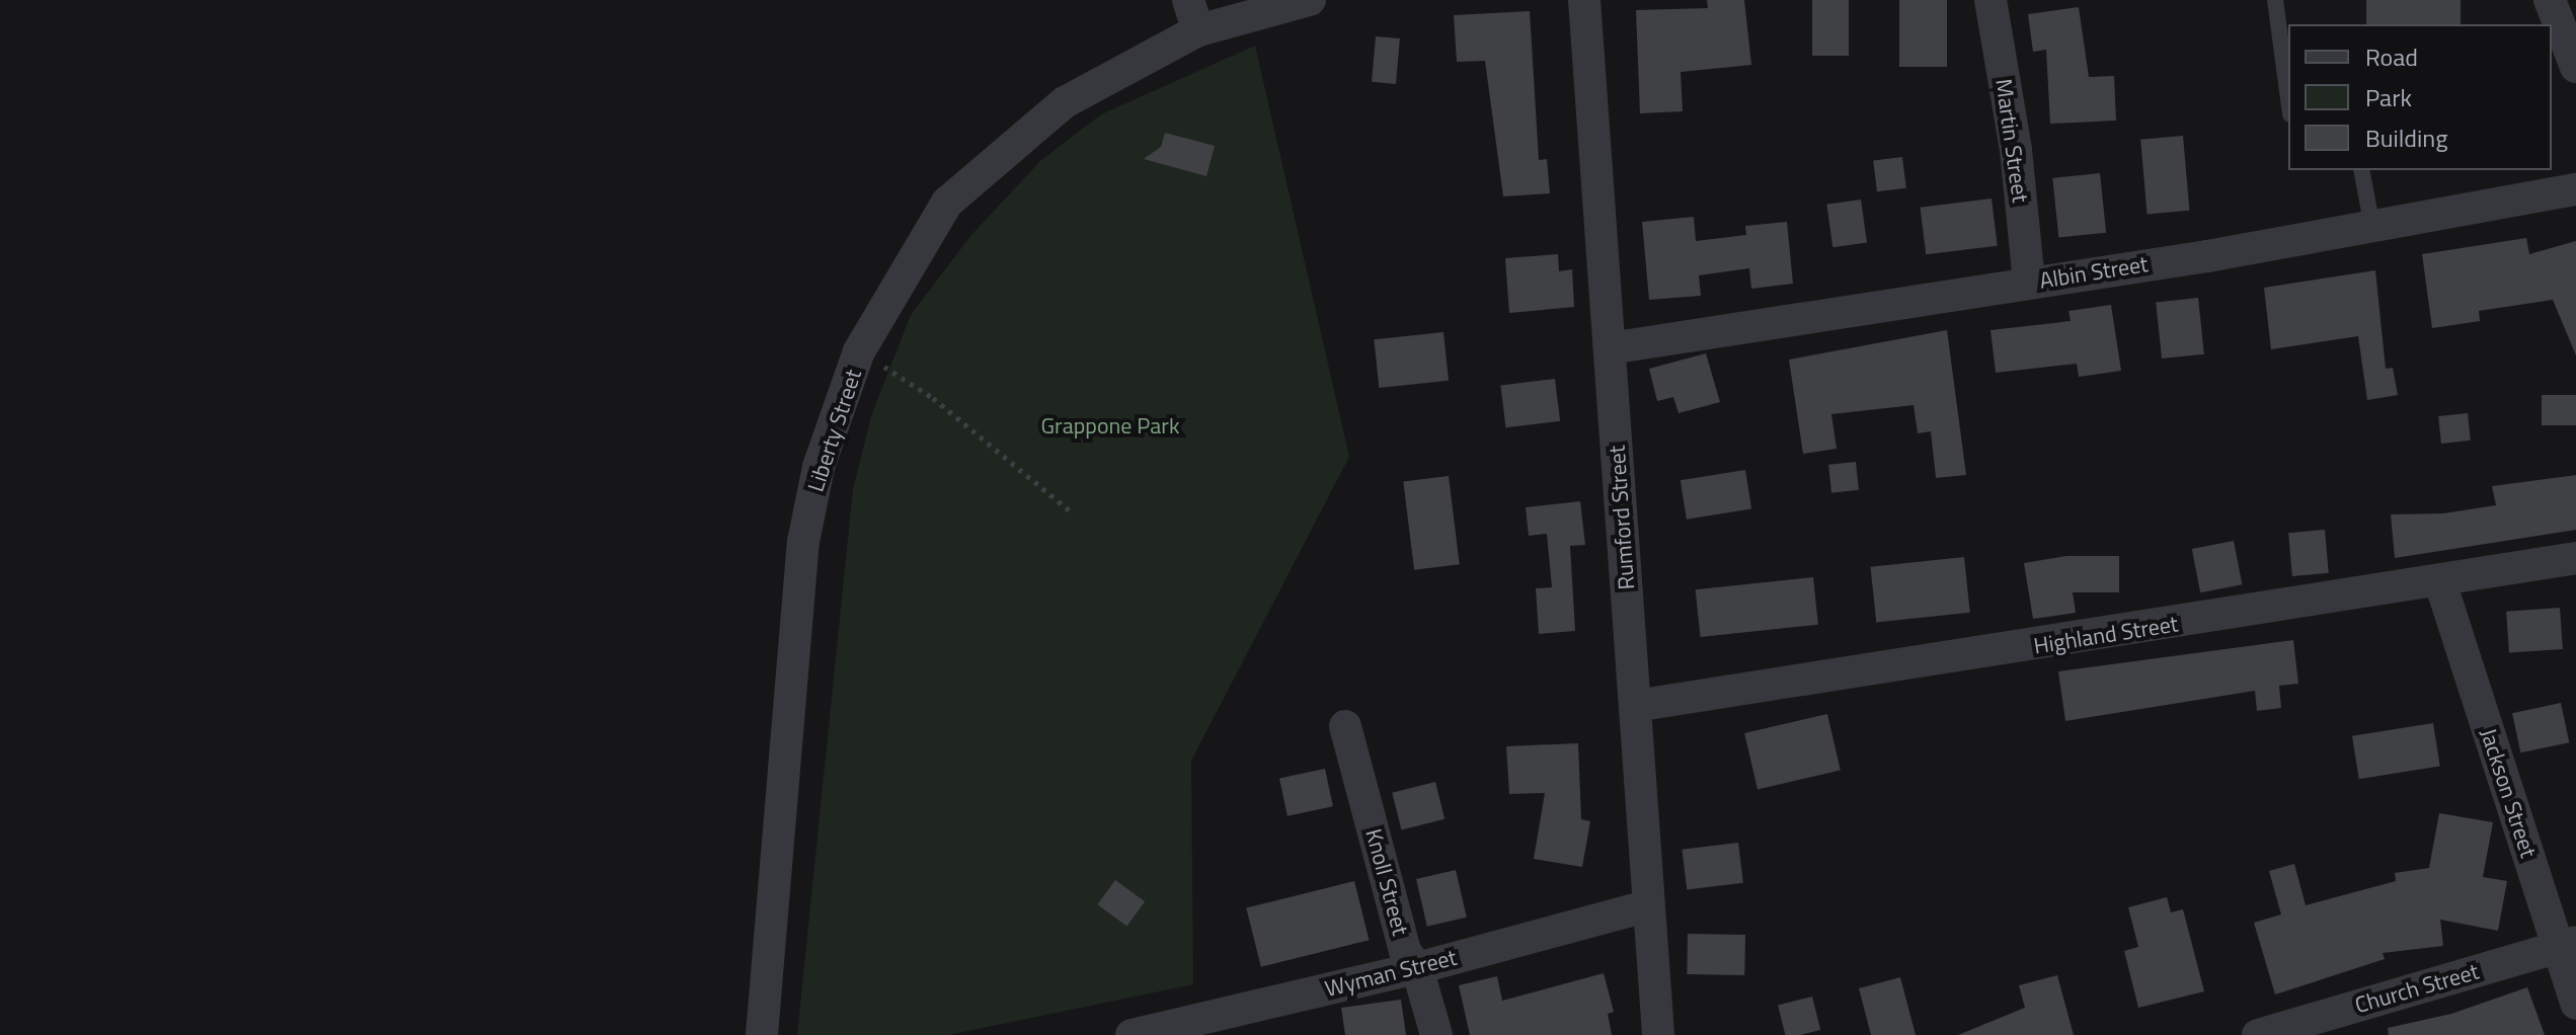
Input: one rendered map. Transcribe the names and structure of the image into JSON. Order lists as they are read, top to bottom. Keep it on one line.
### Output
{"streets":{"street":["Martin Street","Albin Street","Liberty Street","Rumford Street","Highland Street","Jackson Street","Knoll Street","Wyman Street","Church Street"]},"crossings":[["Martin Street","Albin Street"],["Albin Street","Rumford Street"],["Rumford Street","Highland Street"],["Rumford Street","Wyman Street"],["Highland Street","Jackson Street"],["Jackson Street","Church Street"],["Knoll Street","Wyman Street"]],"parks":["Grappone Park"],"legend":["Road","Park","Building"]}
